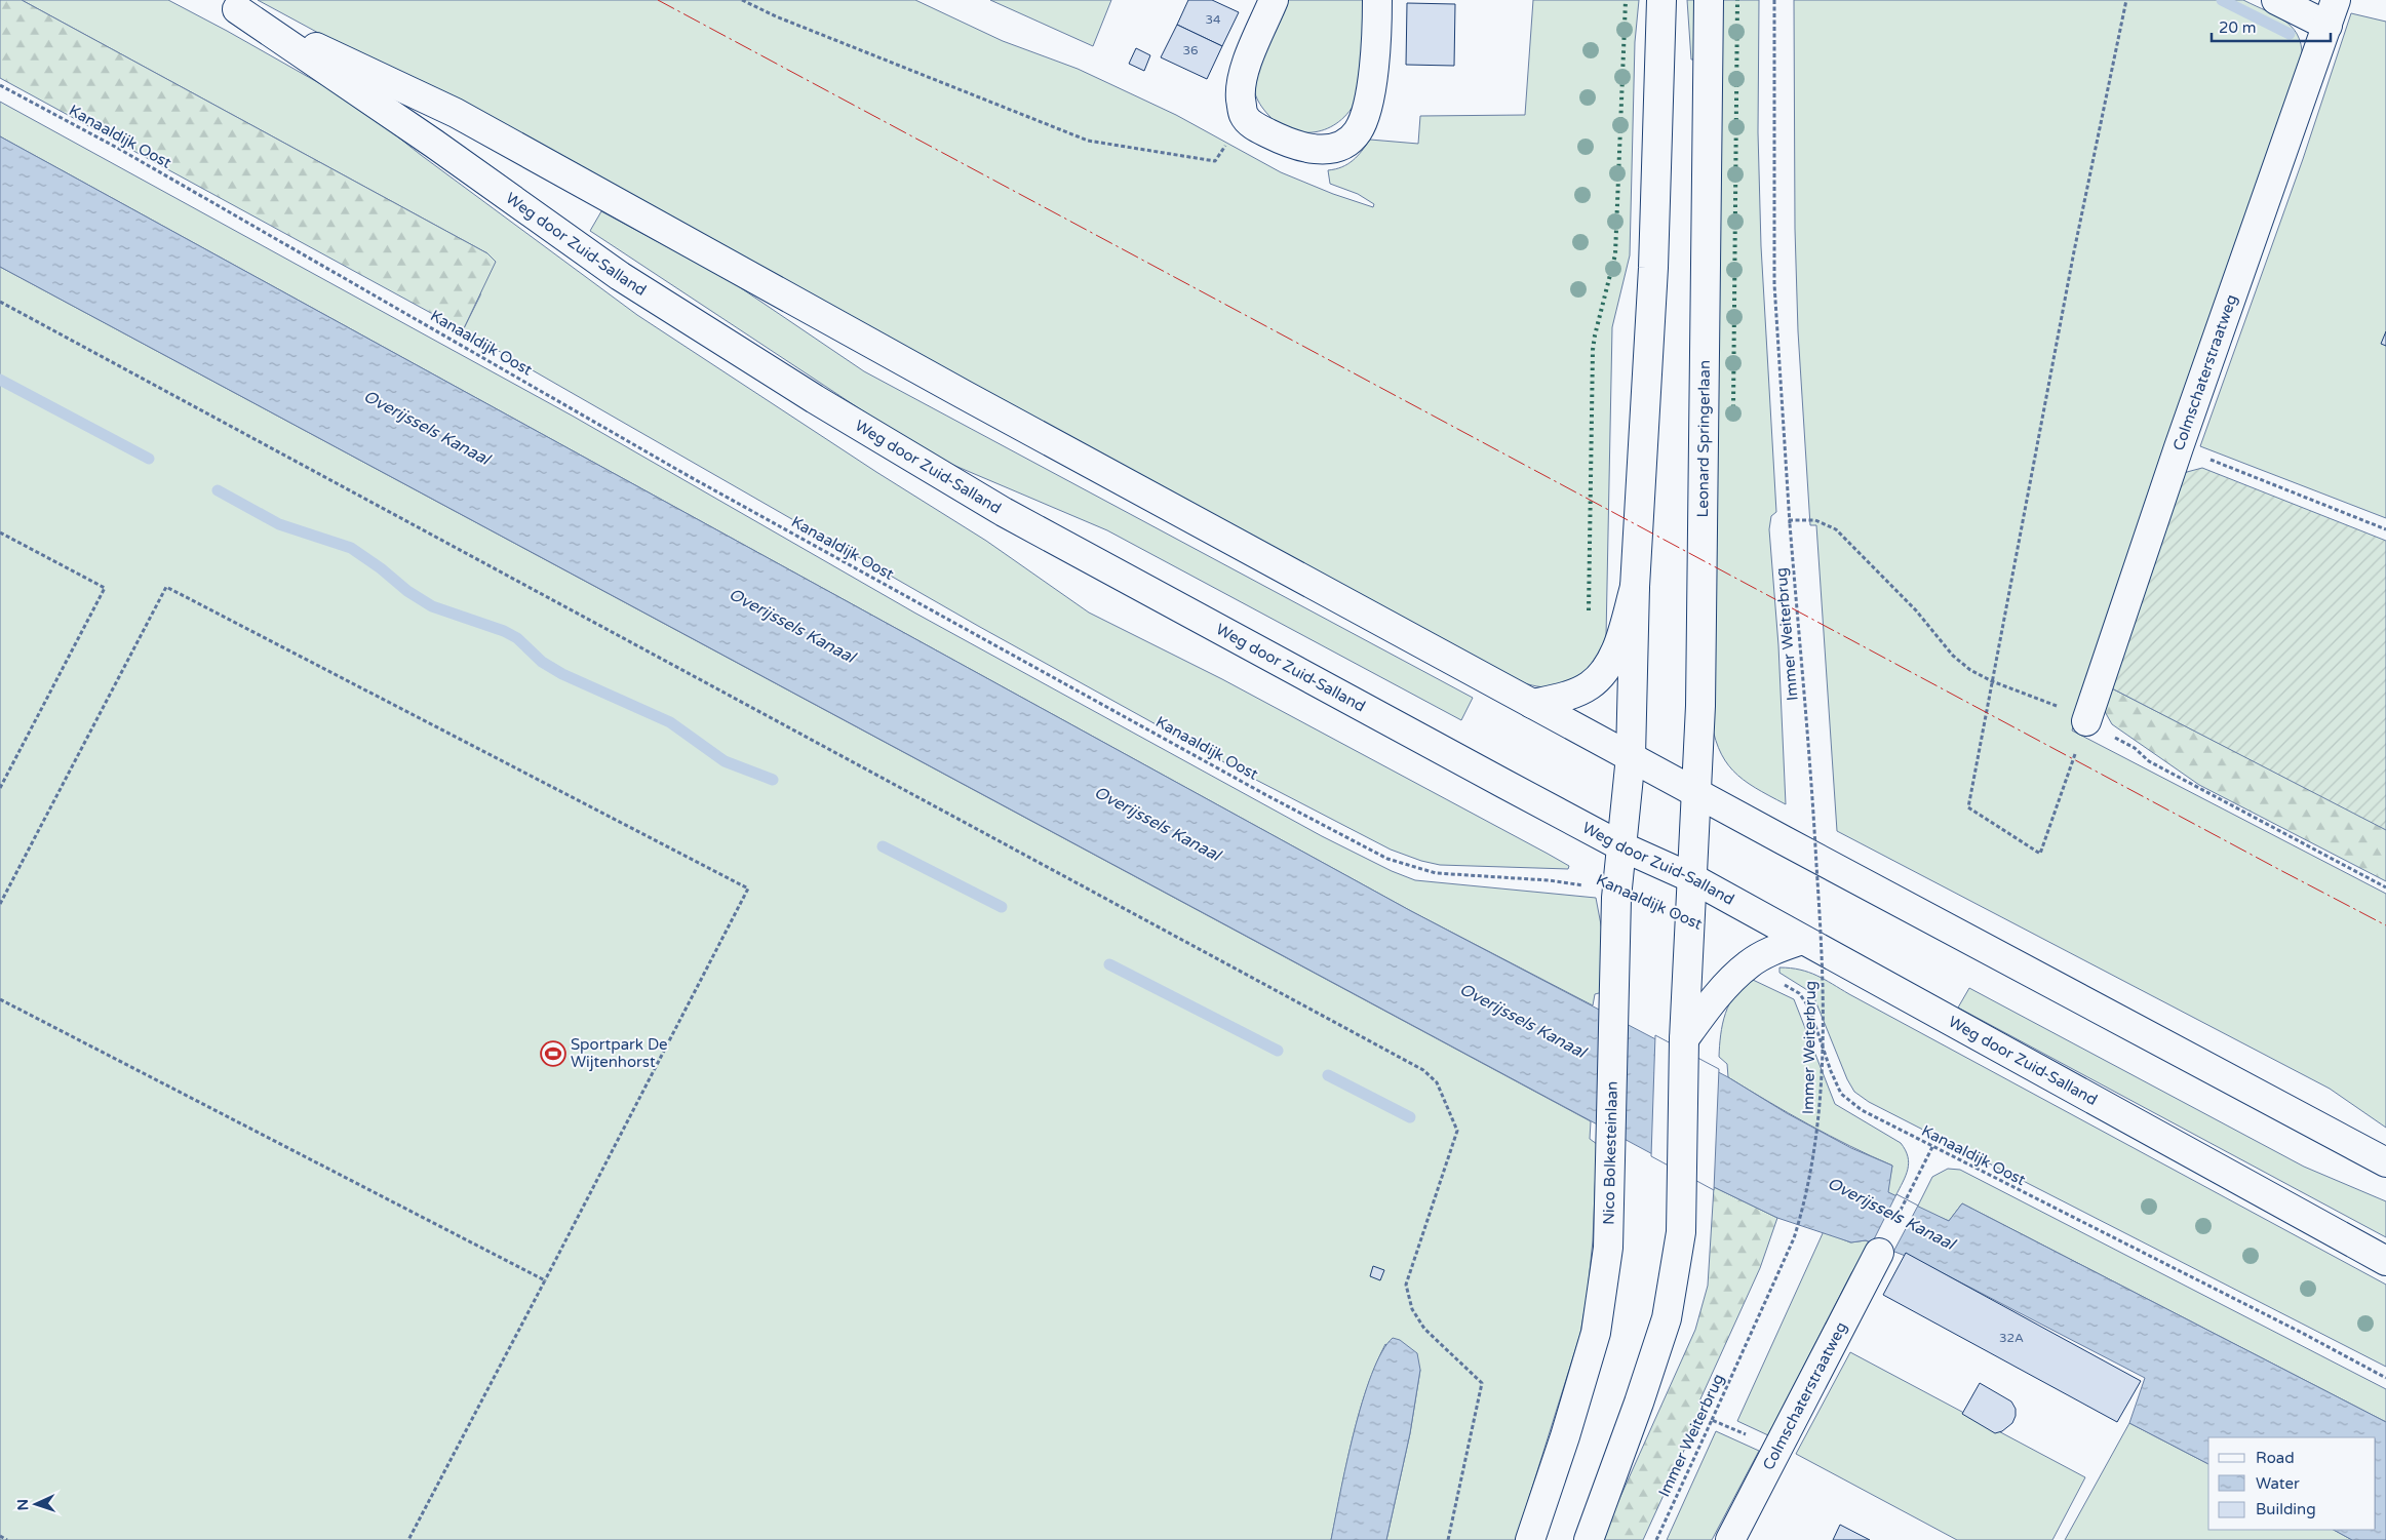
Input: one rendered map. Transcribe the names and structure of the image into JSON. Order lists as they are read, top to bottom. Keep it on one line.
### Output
{"streets":{"main road":["Weg door Zuid-Salland","Colmschaterstraatweg","Leonard Springerlaan","Nico Bolkesteinlaan"],"path":["Kanaaldijk Oost","Immer Weiterbrug"]},"crossings":[["Kanaaldijk Oost","Nico Bolkesteinlaan"],["Weg door Zuid-Salland","Leonard Springerlaan"],["Weg door Zuid-Salland","Nico Bolkesteinlaan"]],"water":["Overijssels Kanaal"],"places":{"sports":["Sportpark De Wijtenhorst"]},"house_numbers":["34","36","32A"],"legend":["Road","Water","Building"],"scale_bar":"20 m","north":"left"}
